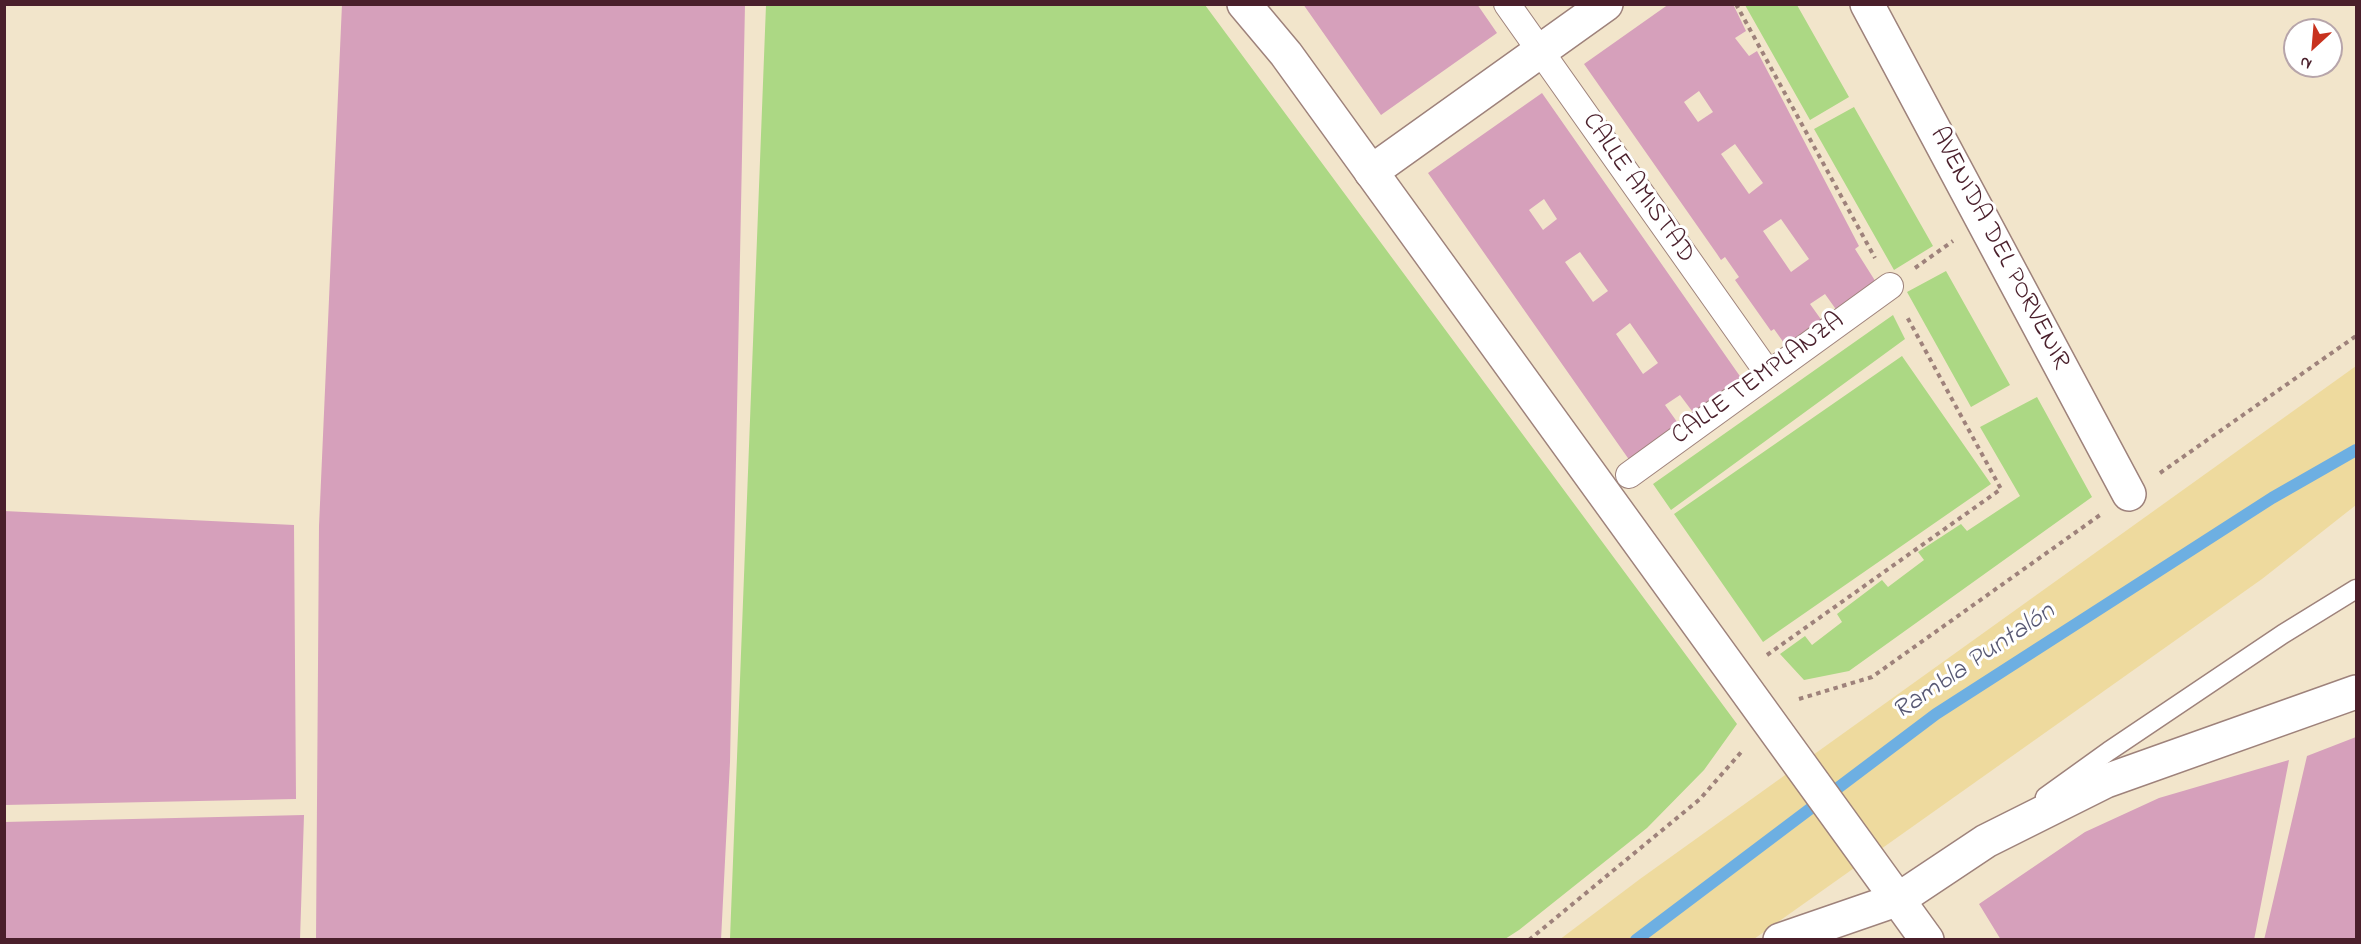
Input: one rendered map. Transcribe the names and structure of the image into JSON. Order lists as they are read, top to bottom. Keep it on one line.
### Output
{"streets":{"street":["CALLE AMISTAD","AVENIDA DEL PORVENIR","CALLE TEMPLANZA"]},"crossings":[["CALLE AMISTAD","CALLE TEMPLANZA"]],"water":["Rambla Puntalón"],"north":"bottom left"}
